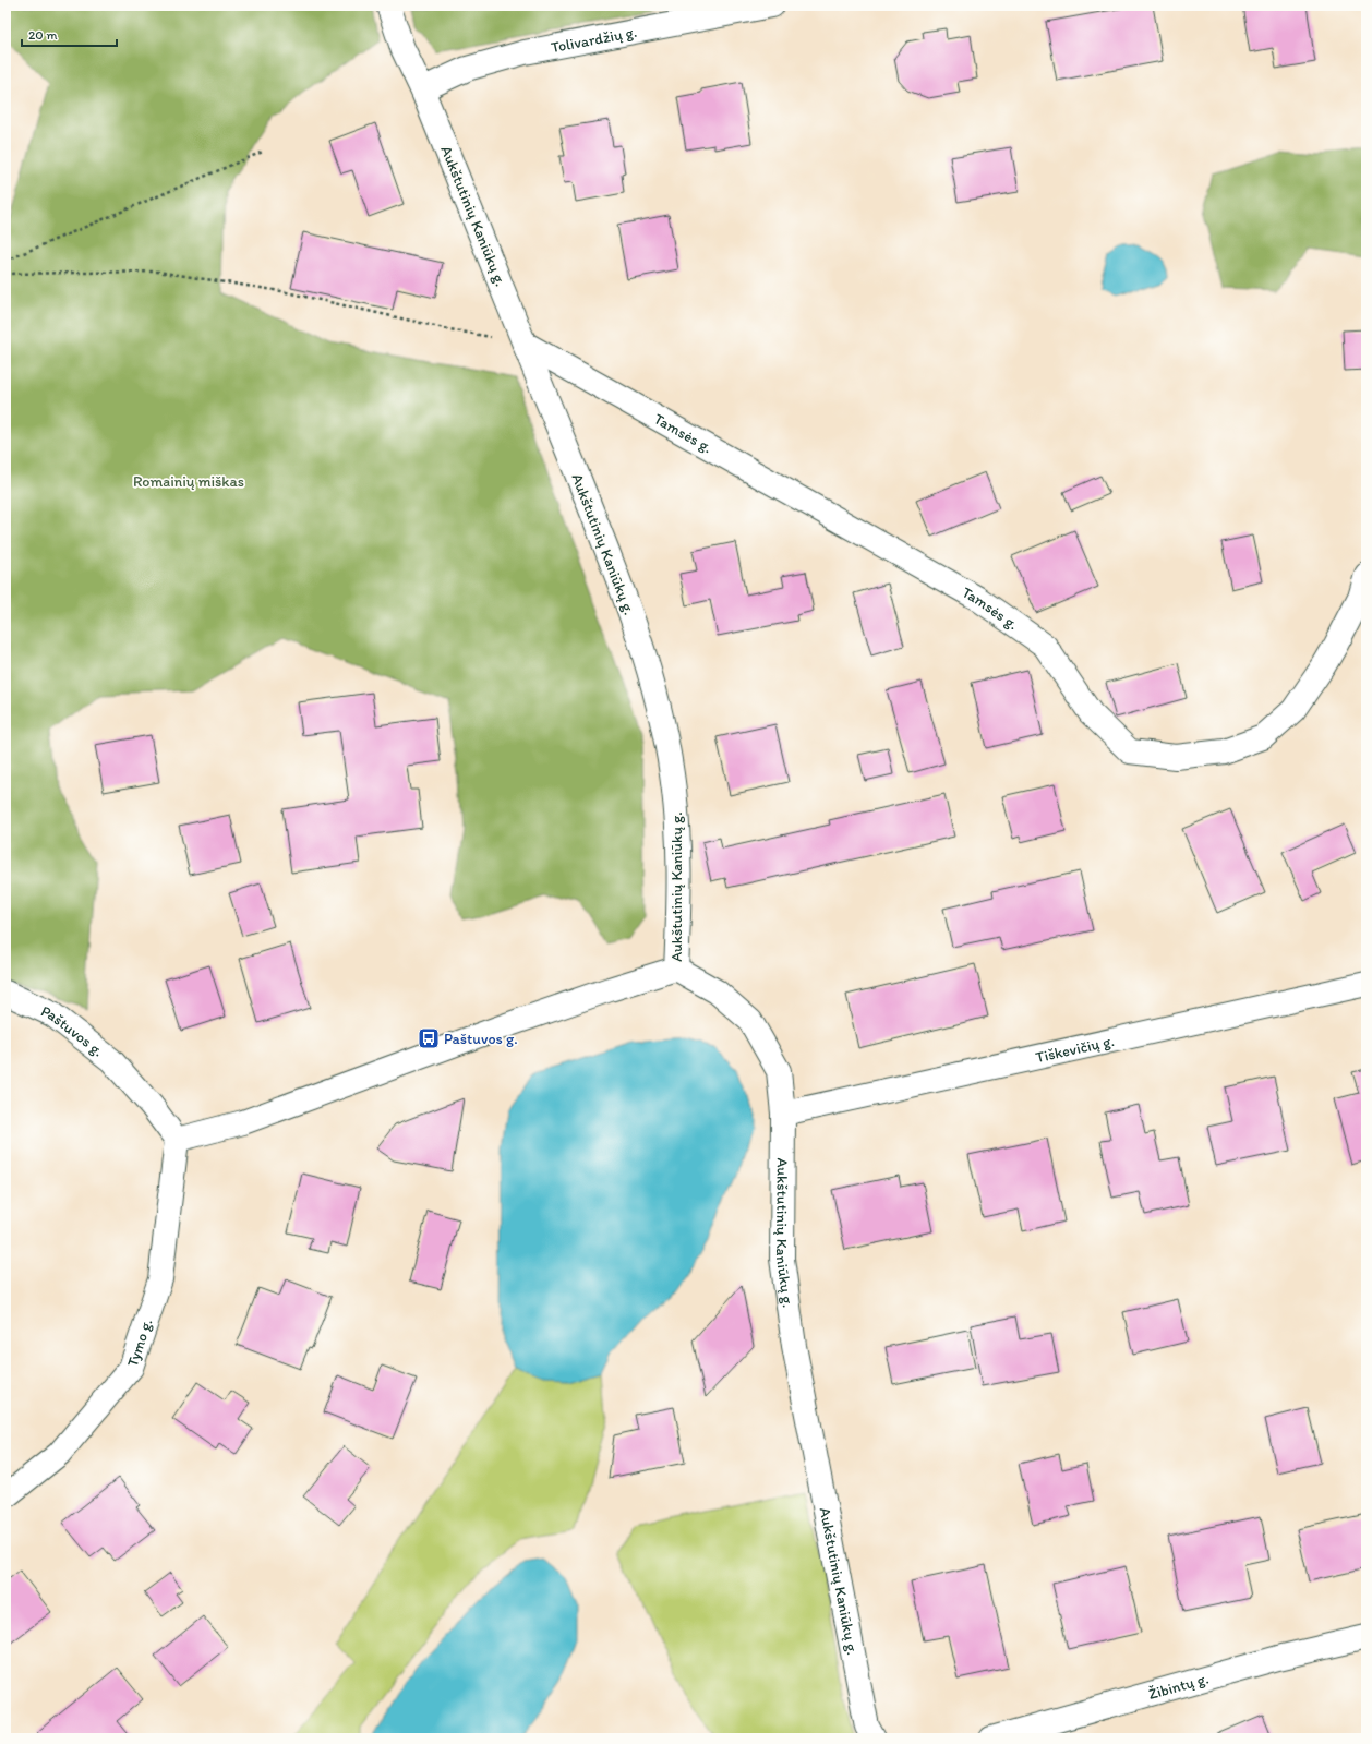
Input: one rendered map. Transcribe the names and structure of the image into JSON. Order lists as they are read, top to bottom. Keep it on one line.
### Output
{"streets":{"street":["Tolivardžių g.","Aukštutinių Kaniūkų g.","Tamsės g.","Paštuvos g.","Tiškevičių g.","Tymo g.","Žibintų g."]},"crossings":[["Tolivardžių g.","Aukštutinių Kaniūkų g."],["Aukštutinių Kaniūkų g.","Tamsės g."],["Aukštutinių Kaniūkų g.","Tiškevičių g."],["Paštuvos g.","Tymo g."]],"parks":["Romainių miškas"],"places":{"bus stop":["Paštuvos g."]},"scale_bar":"20 m"}
